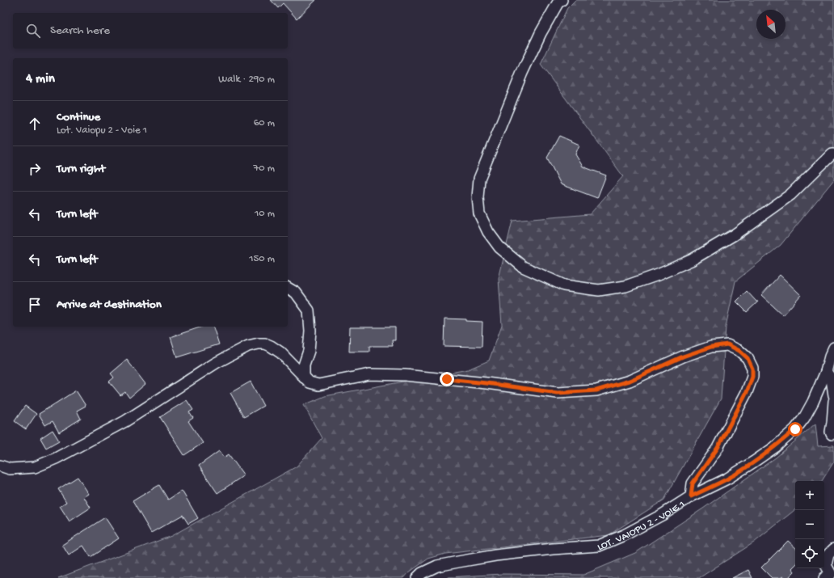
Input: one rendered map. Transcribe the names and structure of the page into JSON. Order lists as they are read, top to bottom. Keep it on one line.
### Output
{"streets":{"street":["LOT. VAIOPU 2 - VOIE 1"]},"north":"top left","page":{"search":"Search here","heading":["4 min","Walk · 290 m"],"list":[["Continue","Lot. Vaiopu 2 - Voie 1","60 m"],["Turn right","70 m"],["Turn left","10 m"],["Turn left","150 m"],"Arrive at destination"],"map_buttons":["+","−"]}}
